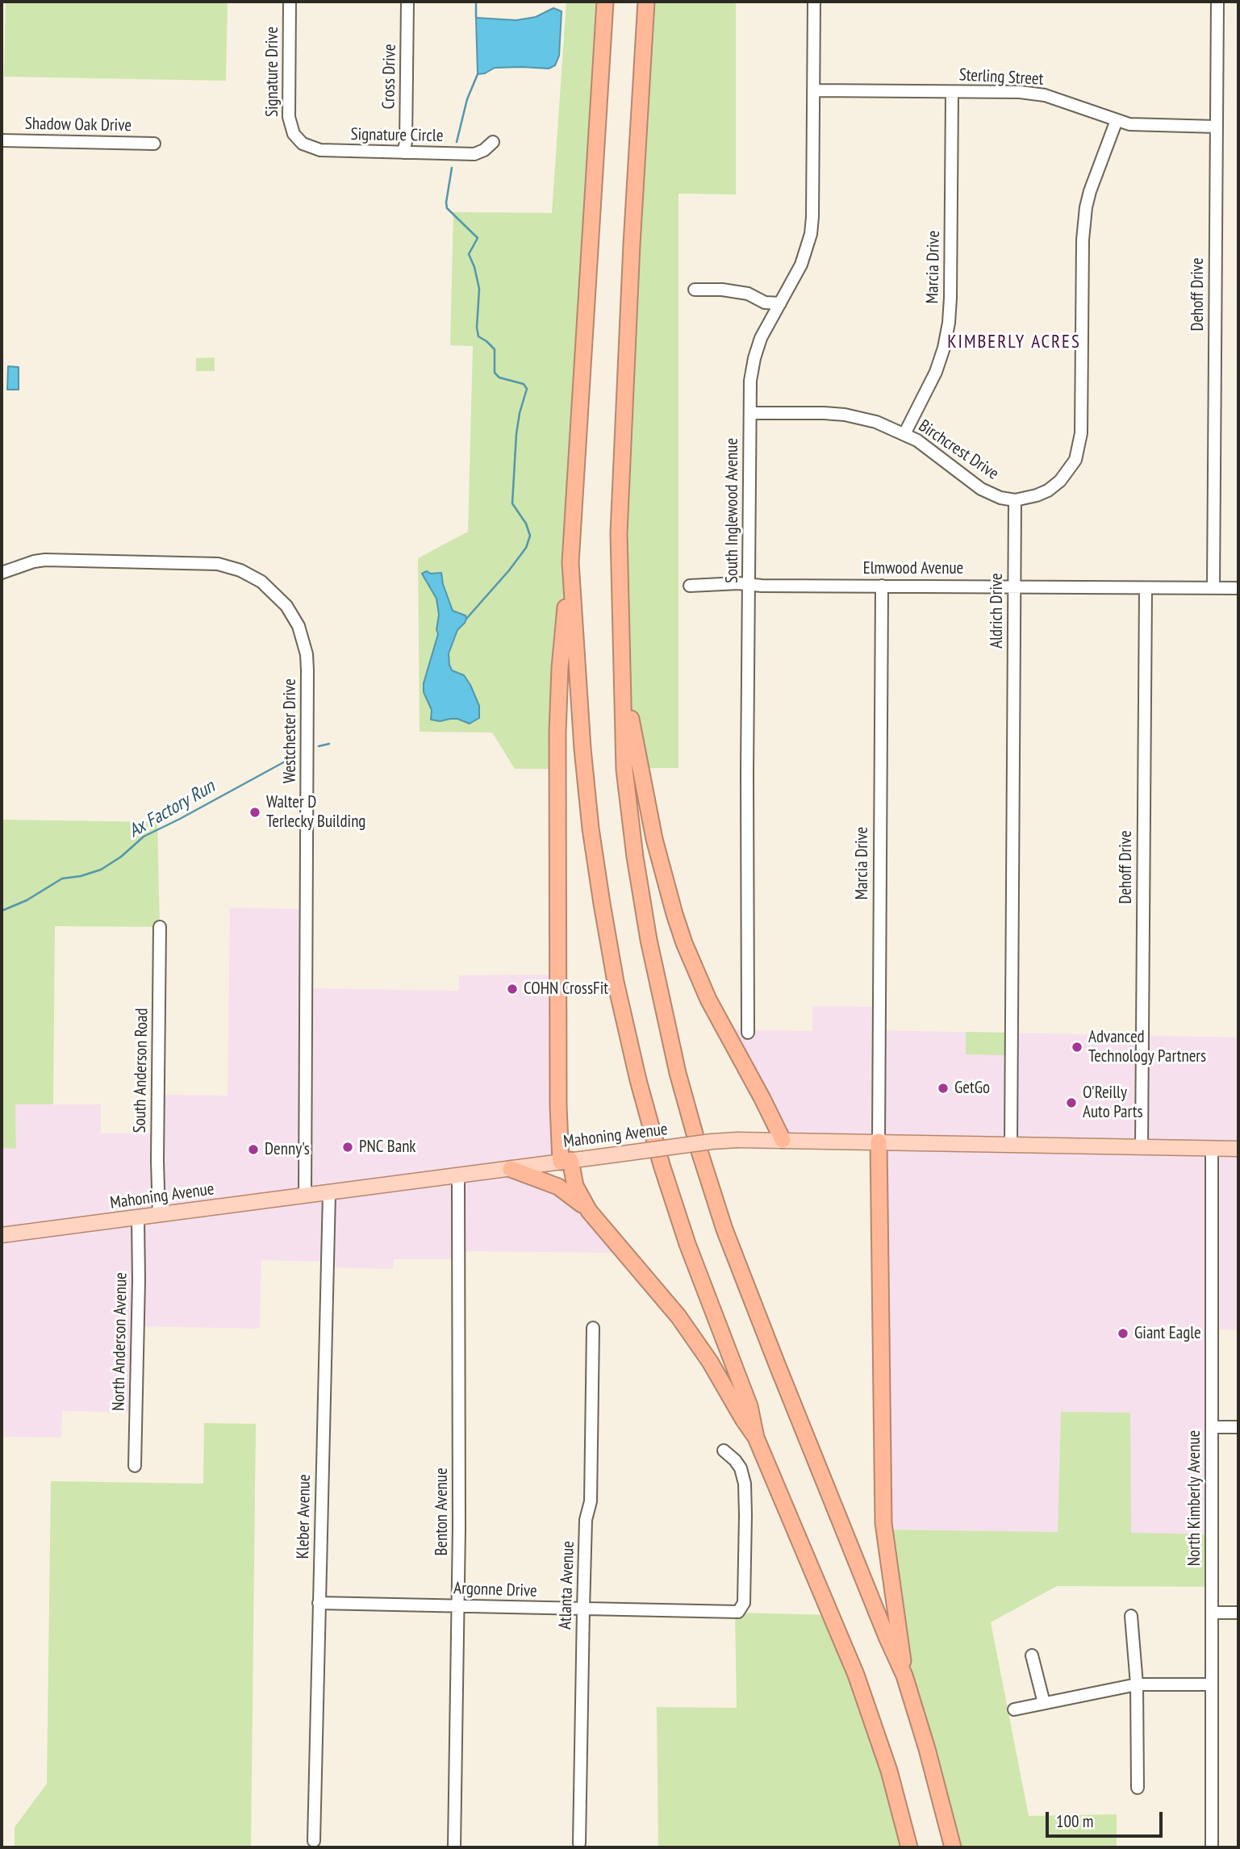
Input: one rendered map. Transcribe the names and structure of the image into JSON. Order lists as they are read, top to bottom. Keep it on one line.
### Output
{"streets":{"main road":["Mahoning Avenue"],"street":["Signature Drive","Cross Drive","Sterling Street","Shadow Oak Drive","Signature Circle","Marcia Drive","Dehoff Drive","Birchcrest Drive","South Inglewood Avenue","Elmwood Avenue","Aldrich Drive","Westchester Drive","South Anderson Road","North Anderson Avenue","North Kimberly Avenue","Benton Avenue","Kleber Avenue","Atlanta Avenue","Argonne Drive"]},"crossings":[["Signature Drive","Signature Circle"],["Cross Drive","Signature Circle"],["Sterling Street","Marcia Drive"],["Sterling Street","Dehoff Drive"],["Sterling Street","South Inglewood Avenue"],["Marcia Drive","Birchcrest Drive"],["Marcia Drive","Elmwood Avenue"],["Marcia Drive","Mahoning Avenue"],["Dehoff Drive","Elmwood Avenue"],["Dehoff Drive","Mahoning Avenue"],["Birchcrest Drive","South Inglewood Avenue"],["Birchcrest Drive","Aldrich Drive"],["South Inglewood Avenue","Elmwood Avenue"],["Elmwood Avenue","Aldrich Drive"],["Aldrich Drive","Mahoning Avenue"],["Westchester Drive","Mahoning Avenue"],["South Anderson Road","Mahoning Avenue"],["Mahoning Avenue","North Anderson Avenue"],["Mahoning Avenue","North Kimberly Avenue"],["Mahoning Avenue","Benton Avenue"],["Mahoning Avenue","Kleber Avenue"],["Benton Avenue","Argonne Drive"],["Kleber Avenue","Argonne Drive"],["Atlanta Avenue","Argonne Drive"]],"districts":["KIMBERLY ACRES"],"water":["Ax Factory Run"],"places":["Walter D Terlecky Building","COHN CrossFit","Advanced Technology Partners","GetGo","O'Reilly Auto Parts","PNC Bank","Denny's","Giant Eagle"],"scale_bar":"100 m"}
